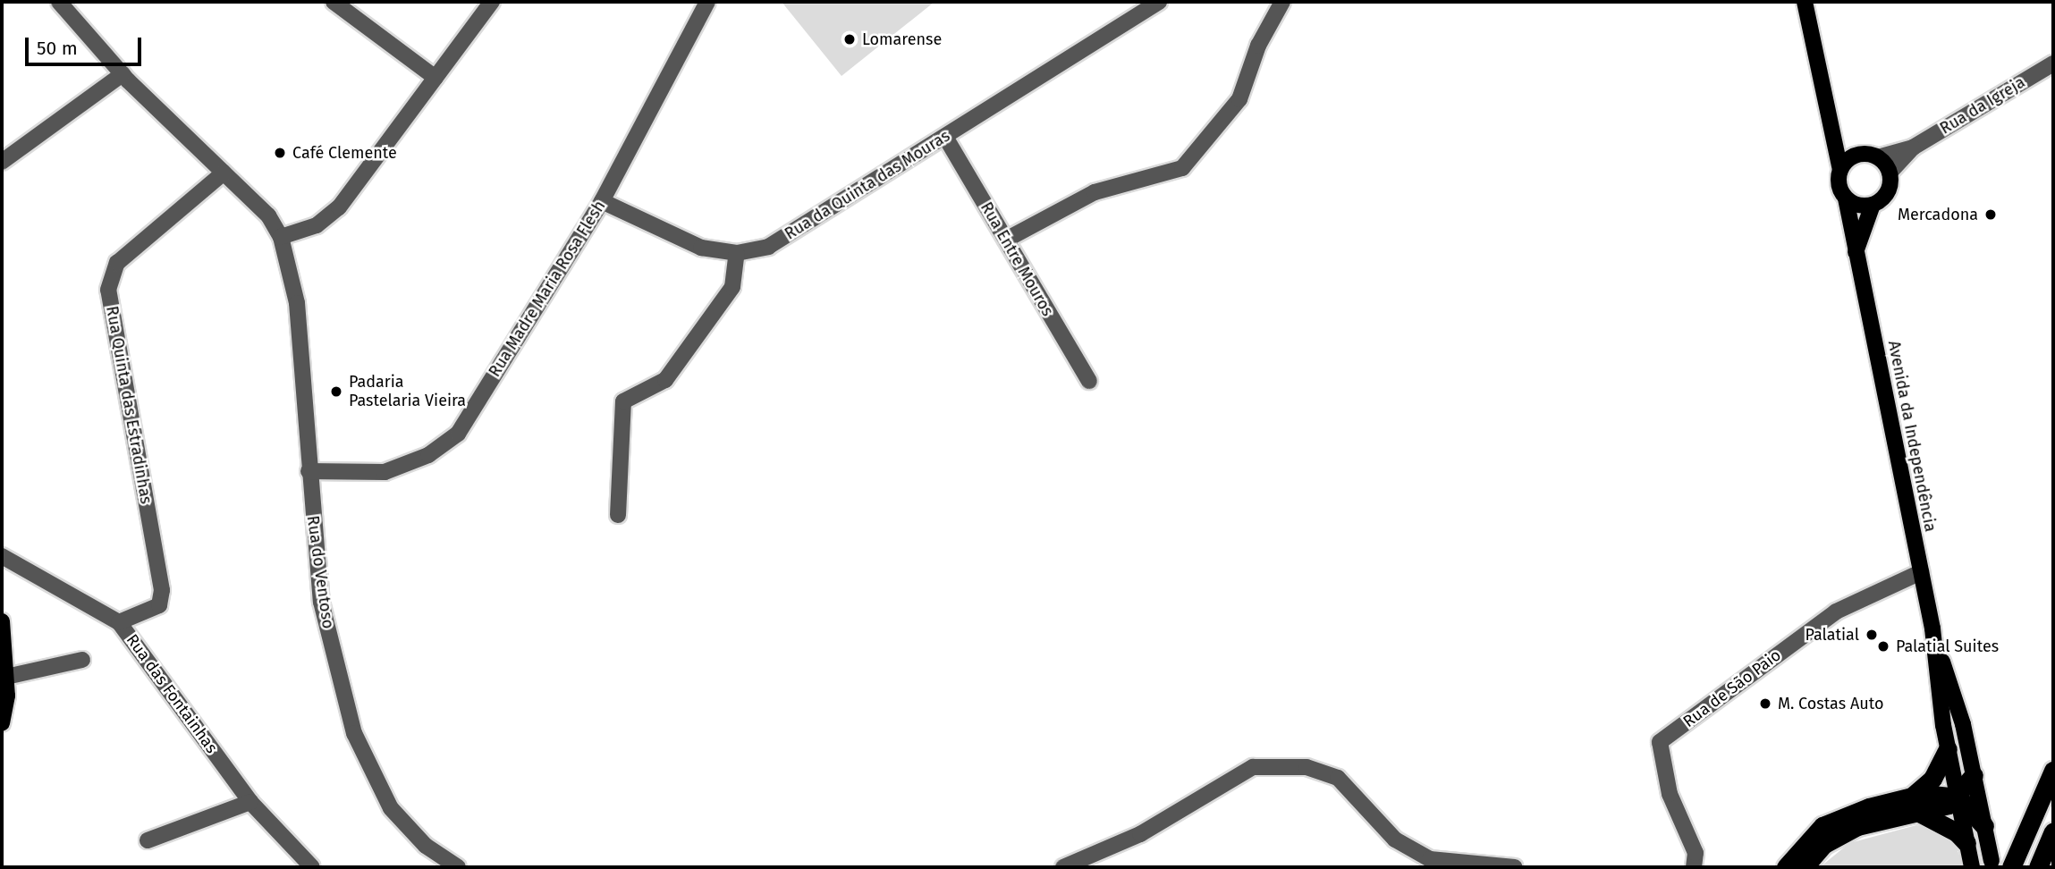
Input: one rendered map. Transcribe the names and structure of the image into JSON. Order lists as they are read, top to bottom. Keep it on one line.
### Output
{"streets":{"main road":["Avenida da Independência"],"street":["Rua da Igreja","Rua da Quinta das Mouras","Rua Entre Mouros","Rua Madre Maria Rosa Flesh","Rua Quinta das Estradinhas","Rua do Ventoso","Rua de São Paio","Rua das Fontainhas"]},"crossings":[["Rua da Igreja","Avenida da Independência"],["Rua da Quinta das Mouras","Rua Entre Mouros"],["Rua da Quinta das Mouras","Rua Madre Maria Rosa Flesh"],["Rua Madre Maria Rosa Flesh","Rua do Ventoso"],["Rua Quinta das Estradinhas","Rua das Fontainhas"],["Avenida da Independência","Rua de São Paio"]],"places":["Lomarense","Café Clemente","Mercadona","Padaria Pastelaria Vieira","Palatial","Palatial Suites","M. Costas Auto"],"scale_bar":"50 m"}
